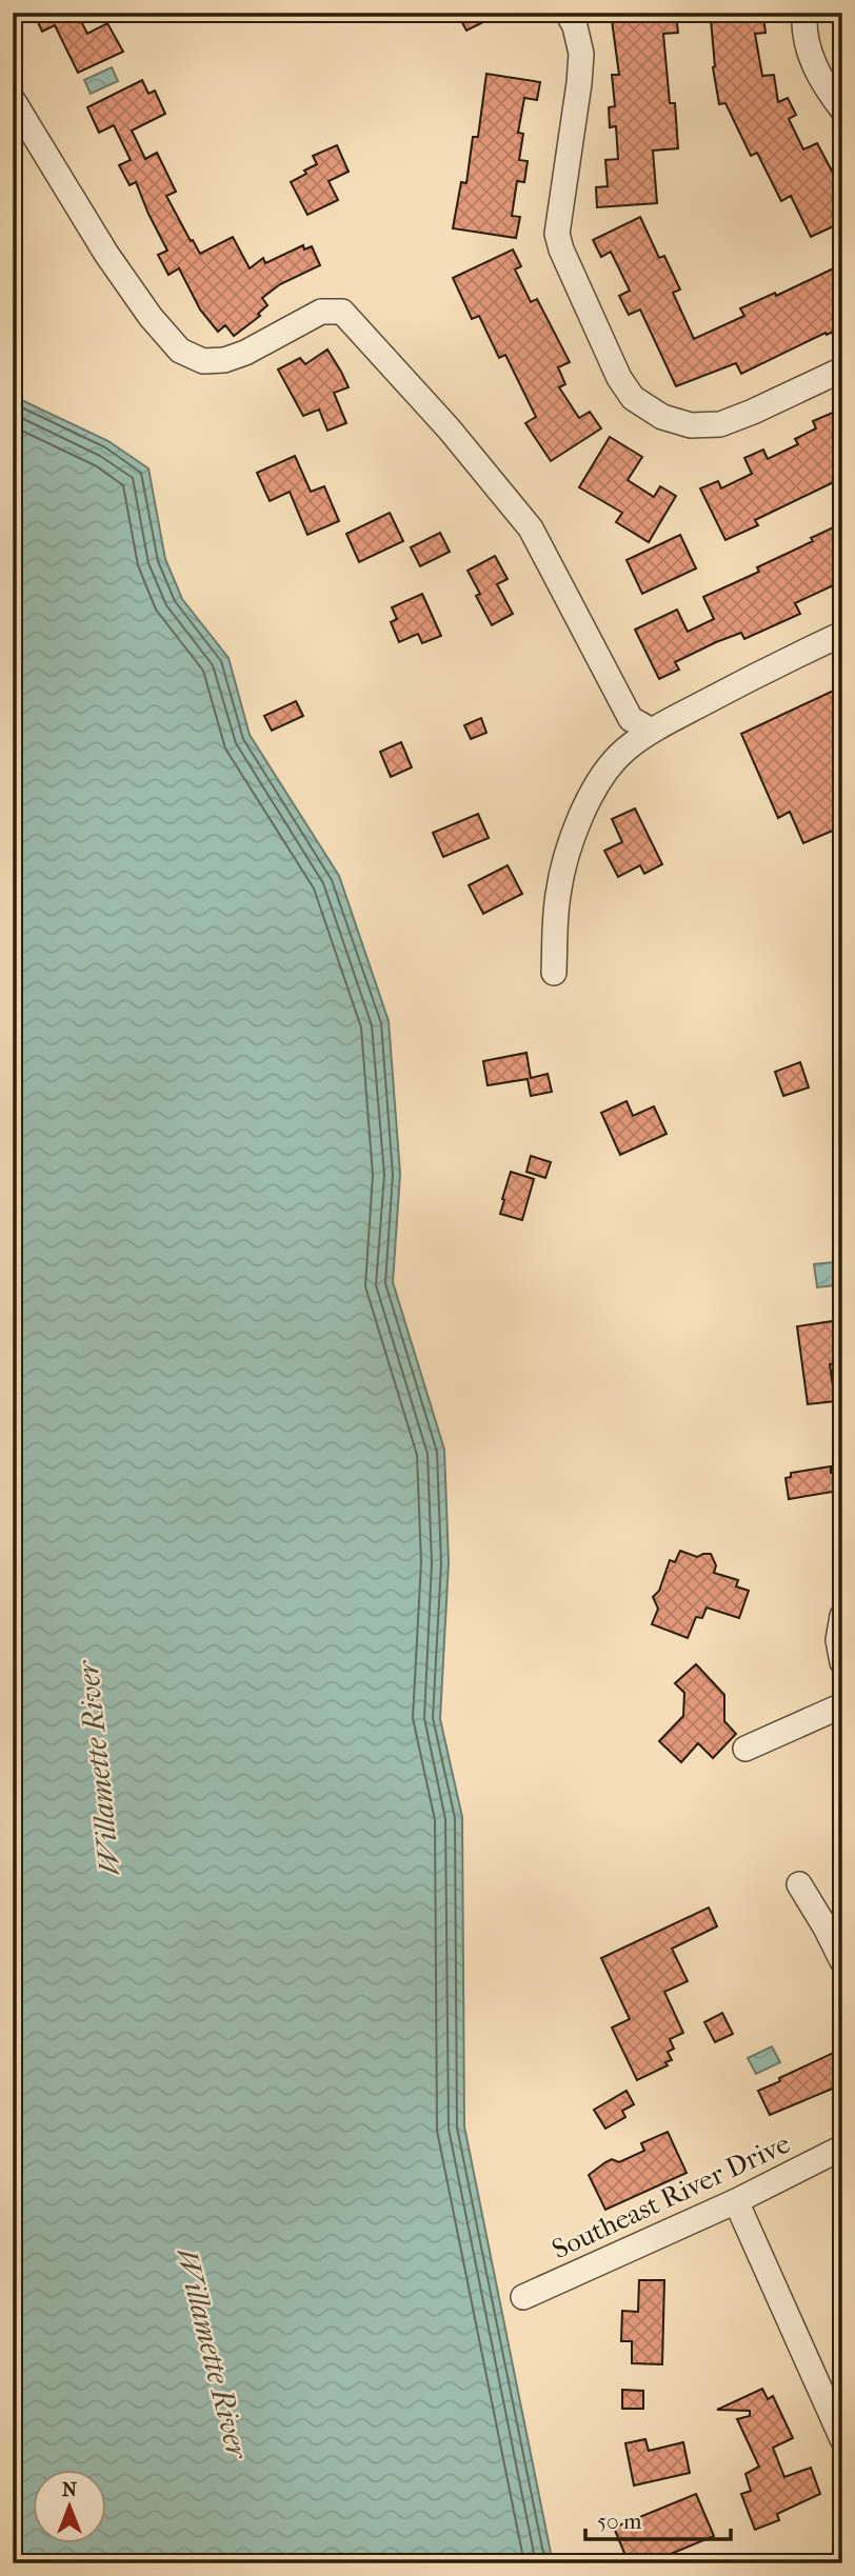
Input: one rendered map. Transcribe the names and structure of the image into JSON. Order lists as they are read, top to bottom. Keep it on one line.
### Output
{"streets":{"street":["Southeast River Drive"]},"water":["Willamette River"],"scale_bar":"50 m","north":"top"}
